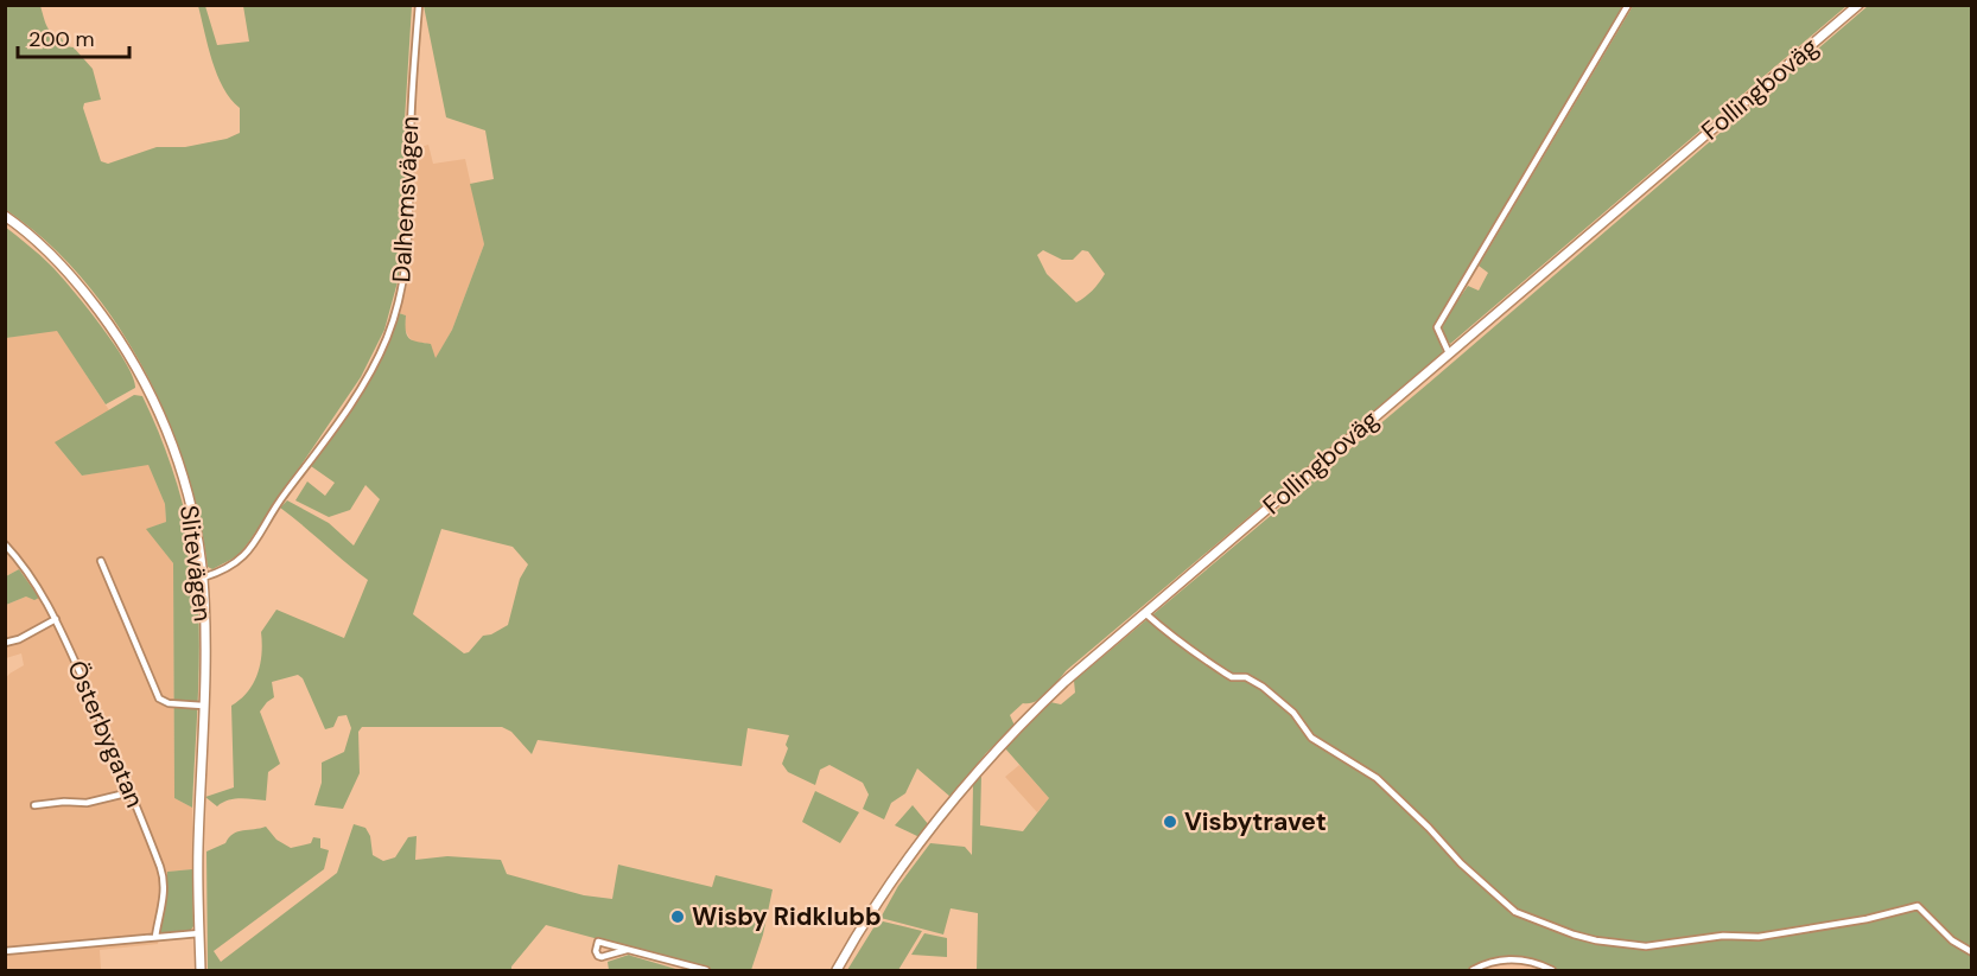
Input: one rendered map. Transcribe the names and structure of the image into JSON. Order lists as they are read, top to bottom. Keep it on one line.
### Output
{"streets":{"main road":["Follingboväg","Slitevägen"],"street":["Dalhemsvägen","Österbygatan"]},"crossings":[["Dalhemsvägen","Slitevägen"]],"places":["Visbytravet","Wisby Ridklubb"],"scale_bar":"200 m"}
